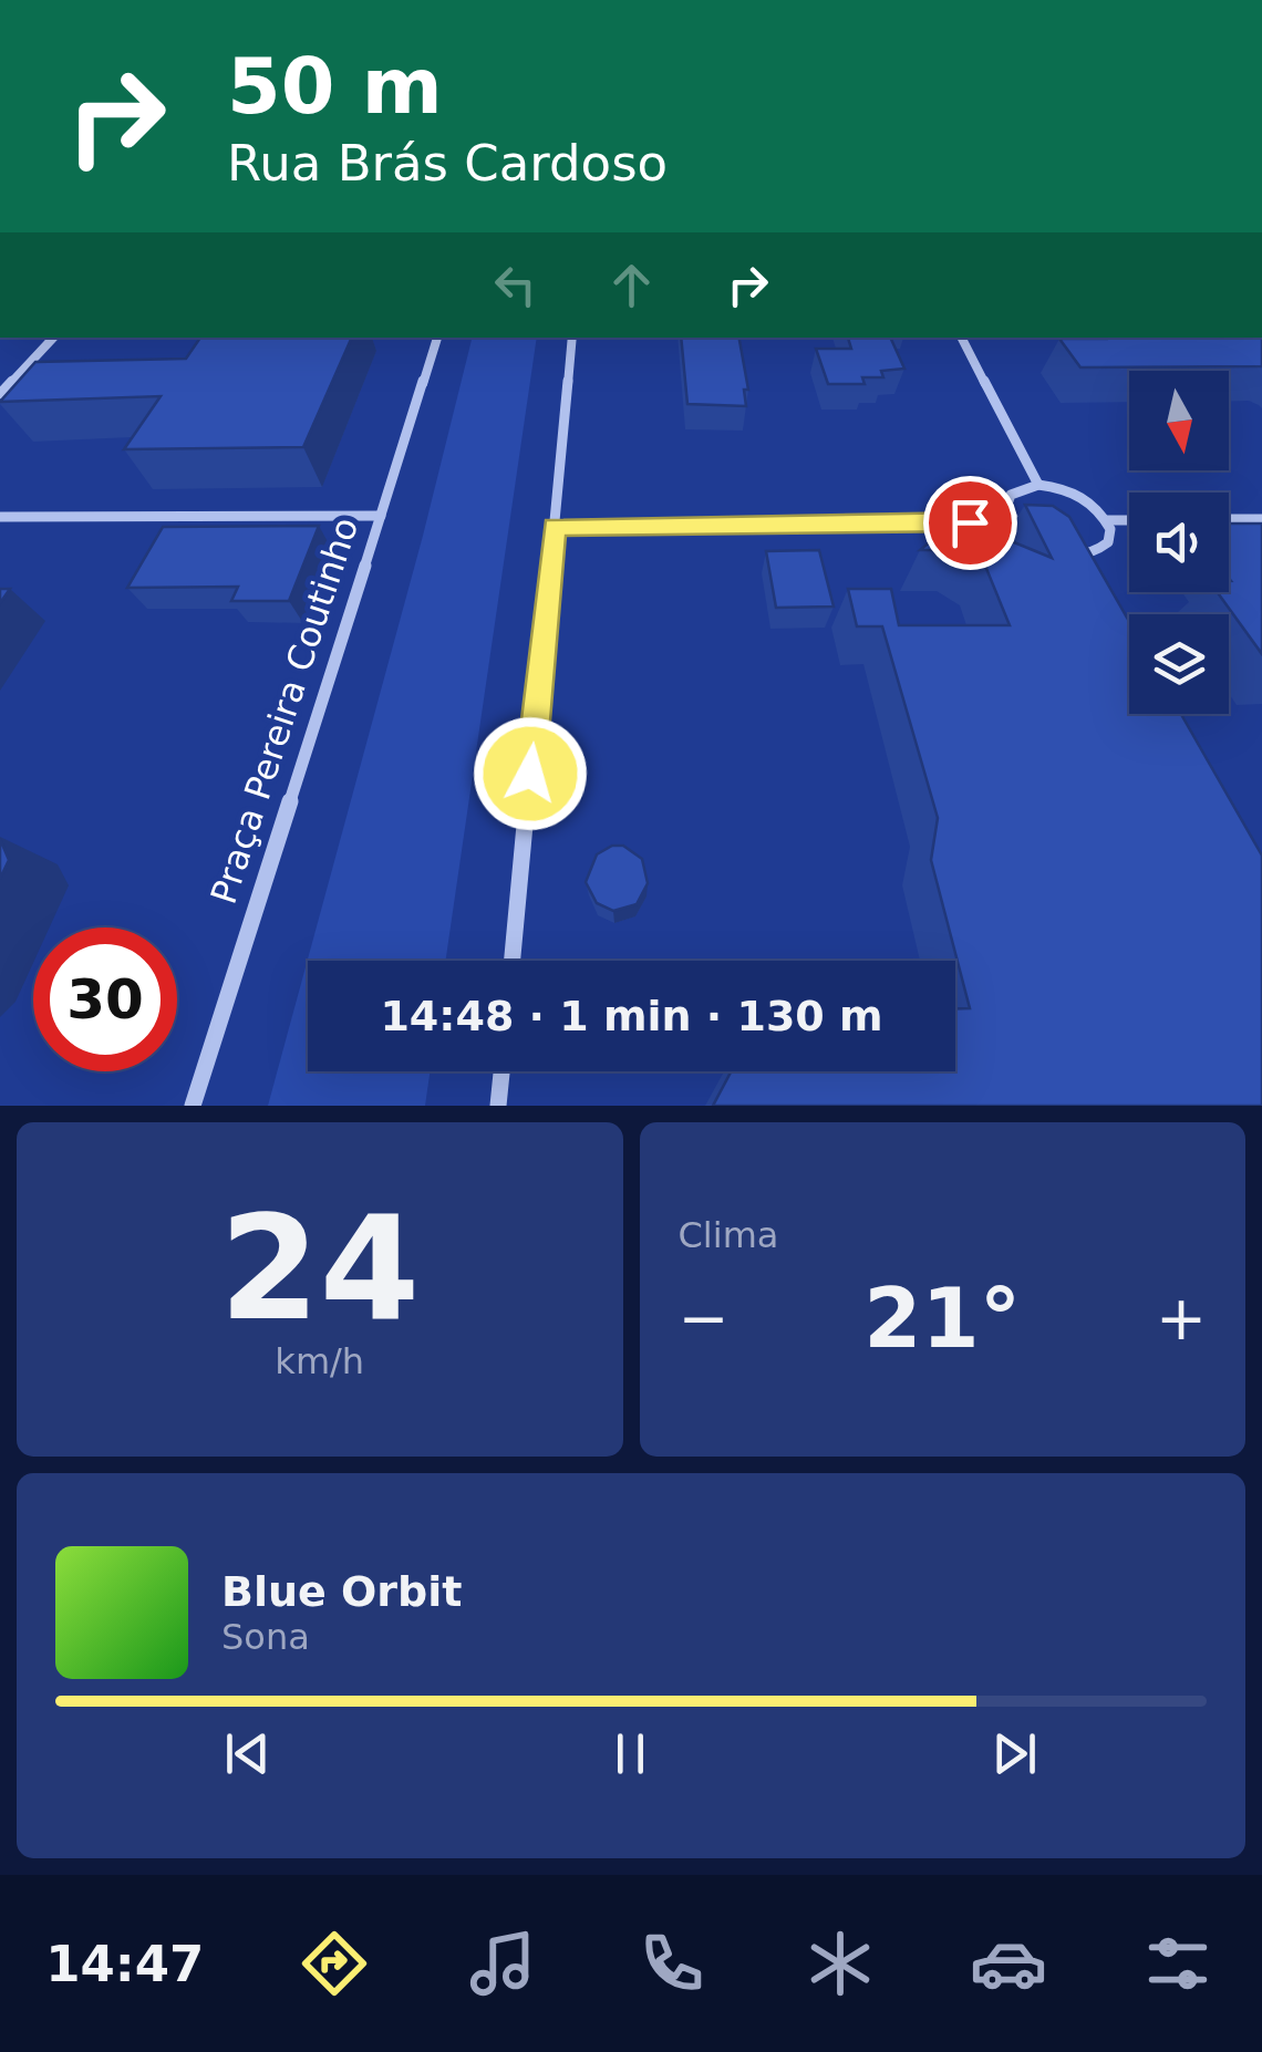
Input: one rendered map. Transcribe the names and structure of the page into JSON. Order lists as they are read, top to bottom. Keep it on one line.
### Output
{"streets":{"street":["Praça Pereira Coutinho"]},"north":"bottom","page":{"turn":["50 m","Rua Brás Cardoso"],"limit":"30","trip":"14:48 · 1 min · 130 m","tile":[["24","km/h"],"Clima"],"heat":["−","21°","+"],"song":["Blue Orbit","Sona"],"tabs":"14:47"}}
